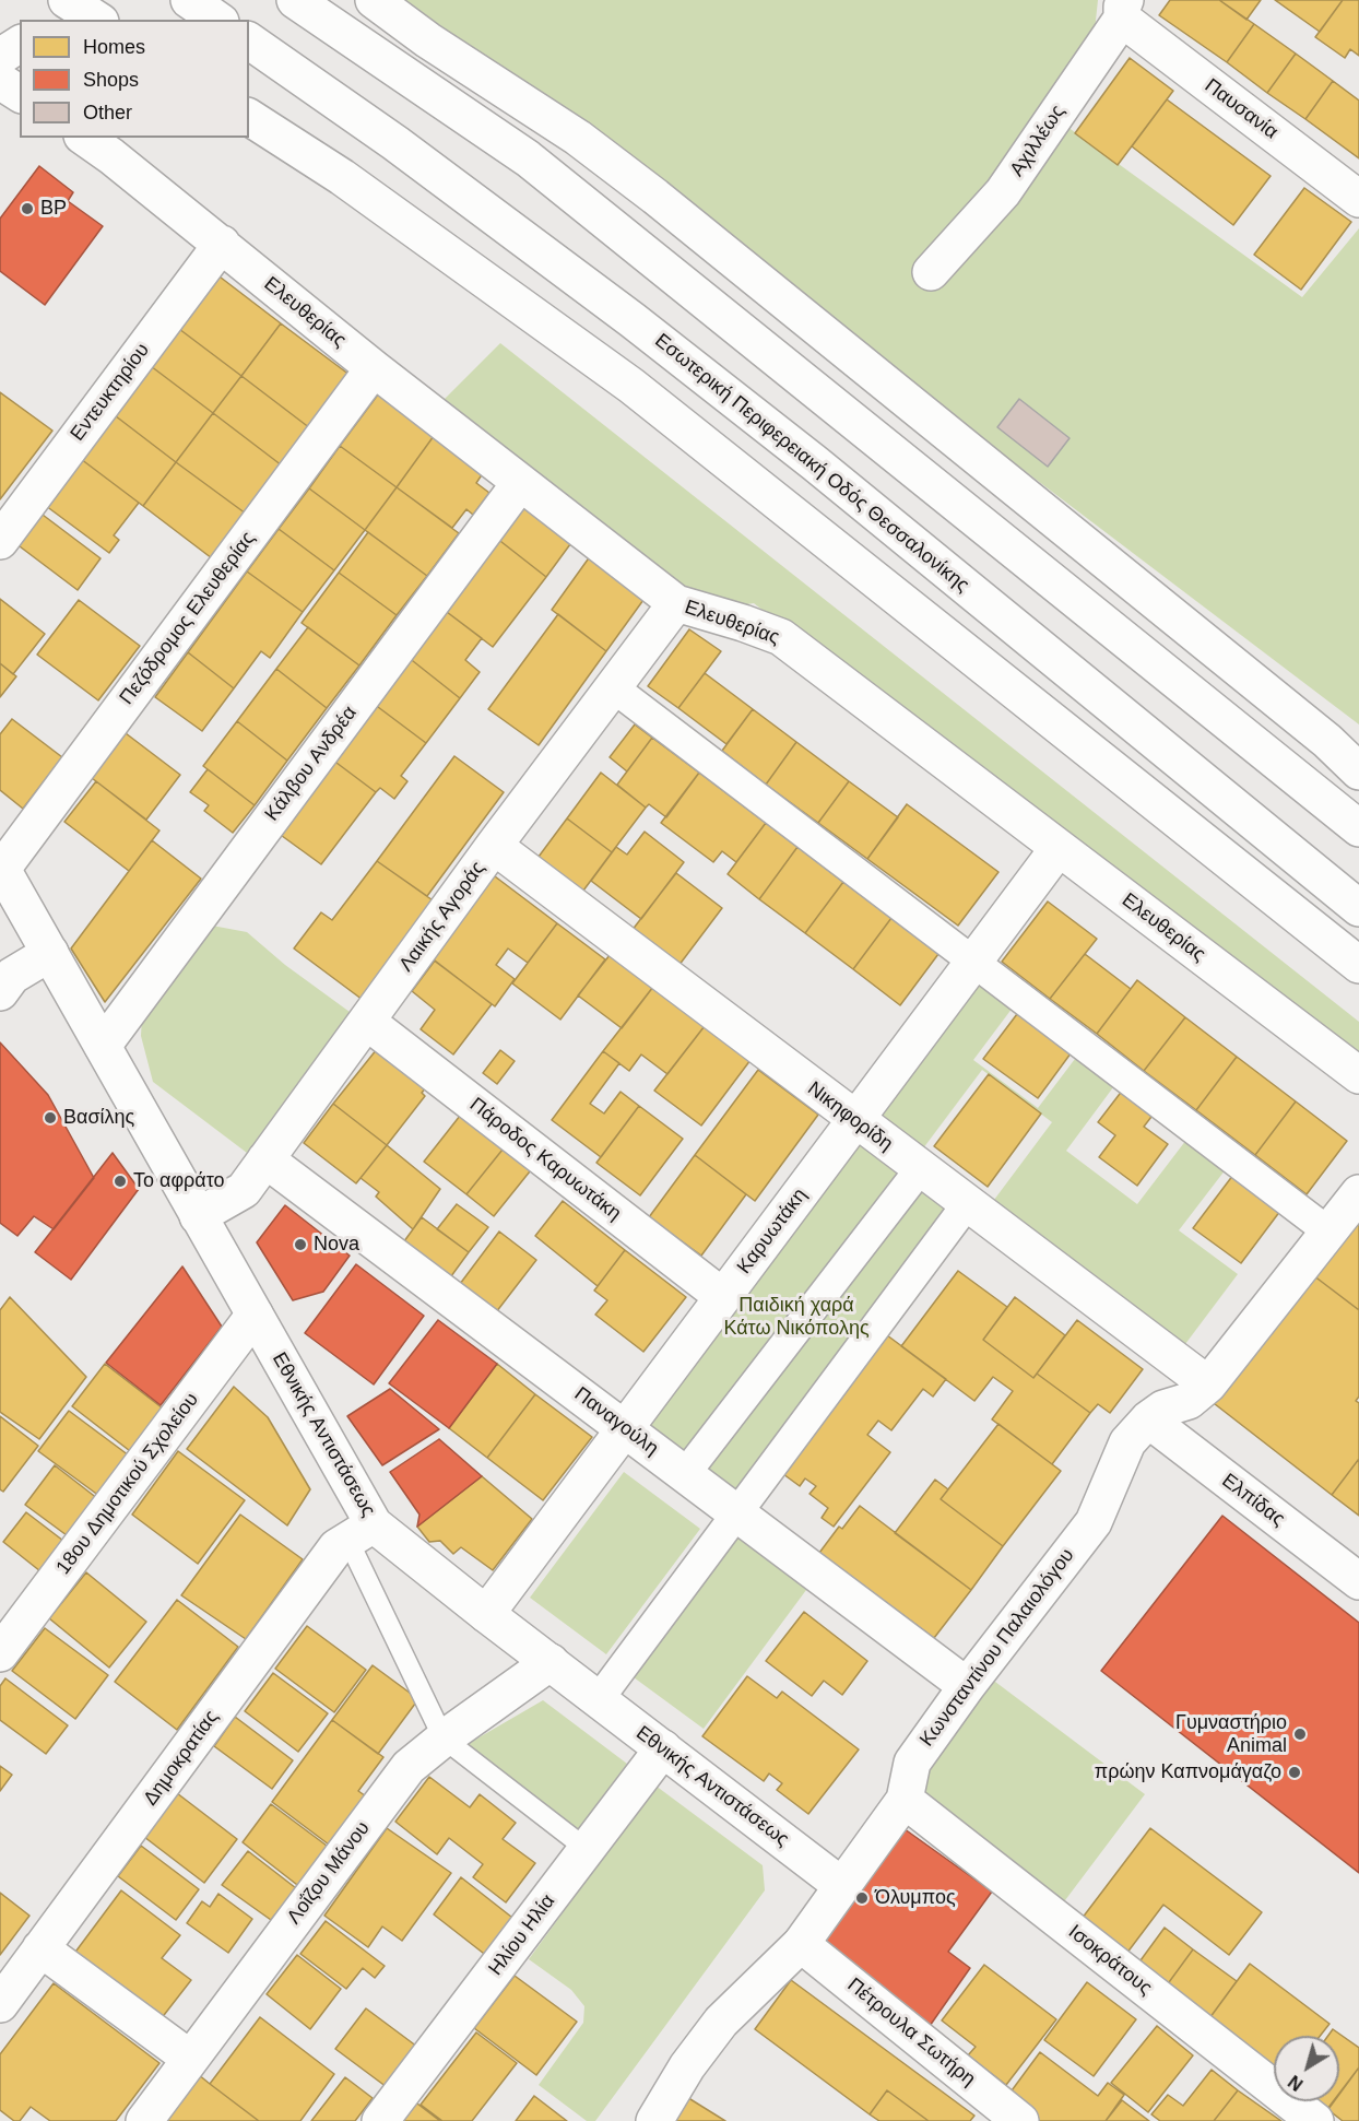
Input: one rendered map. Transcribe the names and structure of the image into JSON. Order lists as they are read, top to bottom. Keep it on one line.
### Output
{"streets":{"main road":["Παυσανία","Αχιλλέως","Ελευθερίας","Εντευκτηρίου","Εσωτερική Περιφερειακή Οδός Θεσσαλονίκης","Πεζόδρομος Ελευθερίας","Κάλβου Ανδρέα","Λαικής Αγοράς","Νικηφορίδη","Πάροδος Καρυωτάκη","Καρυωτάκη","Παναγούλη","Εθνικής Αντιστάσεως","18ου Δημοτικού Σχολείου","Ελπίδας","Κωνσταντίνου Παλαιολόγου","Δημοκρατίας","Λοΐζου Μάνου","Ηλίου Ηλία","Ισοκράτους","Πέτρουλα Σωτήρη"]},"crossings":[["Παυσανία","Αχιλλέως"],["Ελευθερίας","Εντευκτηρίου"],["Ελευθερίας","Πεζόδρομος Ελευθερίας"],["Ελευθερίας","Κάλβου Ανδρέα"],["Ελευθερίας","Λαικής Αγοράς"],["Ελευθερίας","Καρυωτάκη"],["Πεζόδρομος Ελευθερίας","Εθνικής Αντιστάσεως"],["Κάλβου Ανδρέα","Εθνικής Αντιστάσεως"],["Λαικής Αγοράς","Νικηφορίδη"],["Λαικής Αγοράς","Πάροδος Καρυωτάκη"],["Λαικής Αγοράς","Παναγούλη"],["Λαικής Αγοράς","Εθνικής Αντιστάσεως"],["Νικηφορίδη","Καρυωτάκη"],["Νικηφορίδη","Κωνσταντίνου Παλαιολόγου"],["Πάροδος Καρυωτάκη","Καρυωτάκη"],["Καρυωτάκη","Παναγούλη"],["Καρυωτάκη","Εθνικής Αντιστάσεως"],["Παναγούλη","Κωνσταντίνου Παλαιολόγου"],["Εθνικής Αντιστάσεως","18ου Δημοτικού Σχολείου"],["Εθνικής Αντιστάσεως","Κωνσταντίνου Παλαιολόγου"],["Εθνικής Αντιστάσεως","Δημοκρατίας"],["Εθνικής Αντιστάσεως","Λοΐζου Μάνου"],["Εθνικής Αντιστάσεως","Ηλίου Ηλία"],["Ελπίδας","Κωνσταντίνου Παλαιολόγου"],["Κωνσταντίνου Παλαιολόγου","Ισοκράτους"],["Κωνσταντίνου Παλαιολόγου","Πέτρουλα Σωτήρη"]],"parks":["Παιδική χαρά Κάτω Νικόπολης"],"places":["BP","Βασίλης","Το αφράτο","Nova","Γυμναστήριο Animal","πρώην Καπνομάγαζο","Όλυμπος"],"legend":["Homes","Shops","Other"],"north":"bottom left"}
